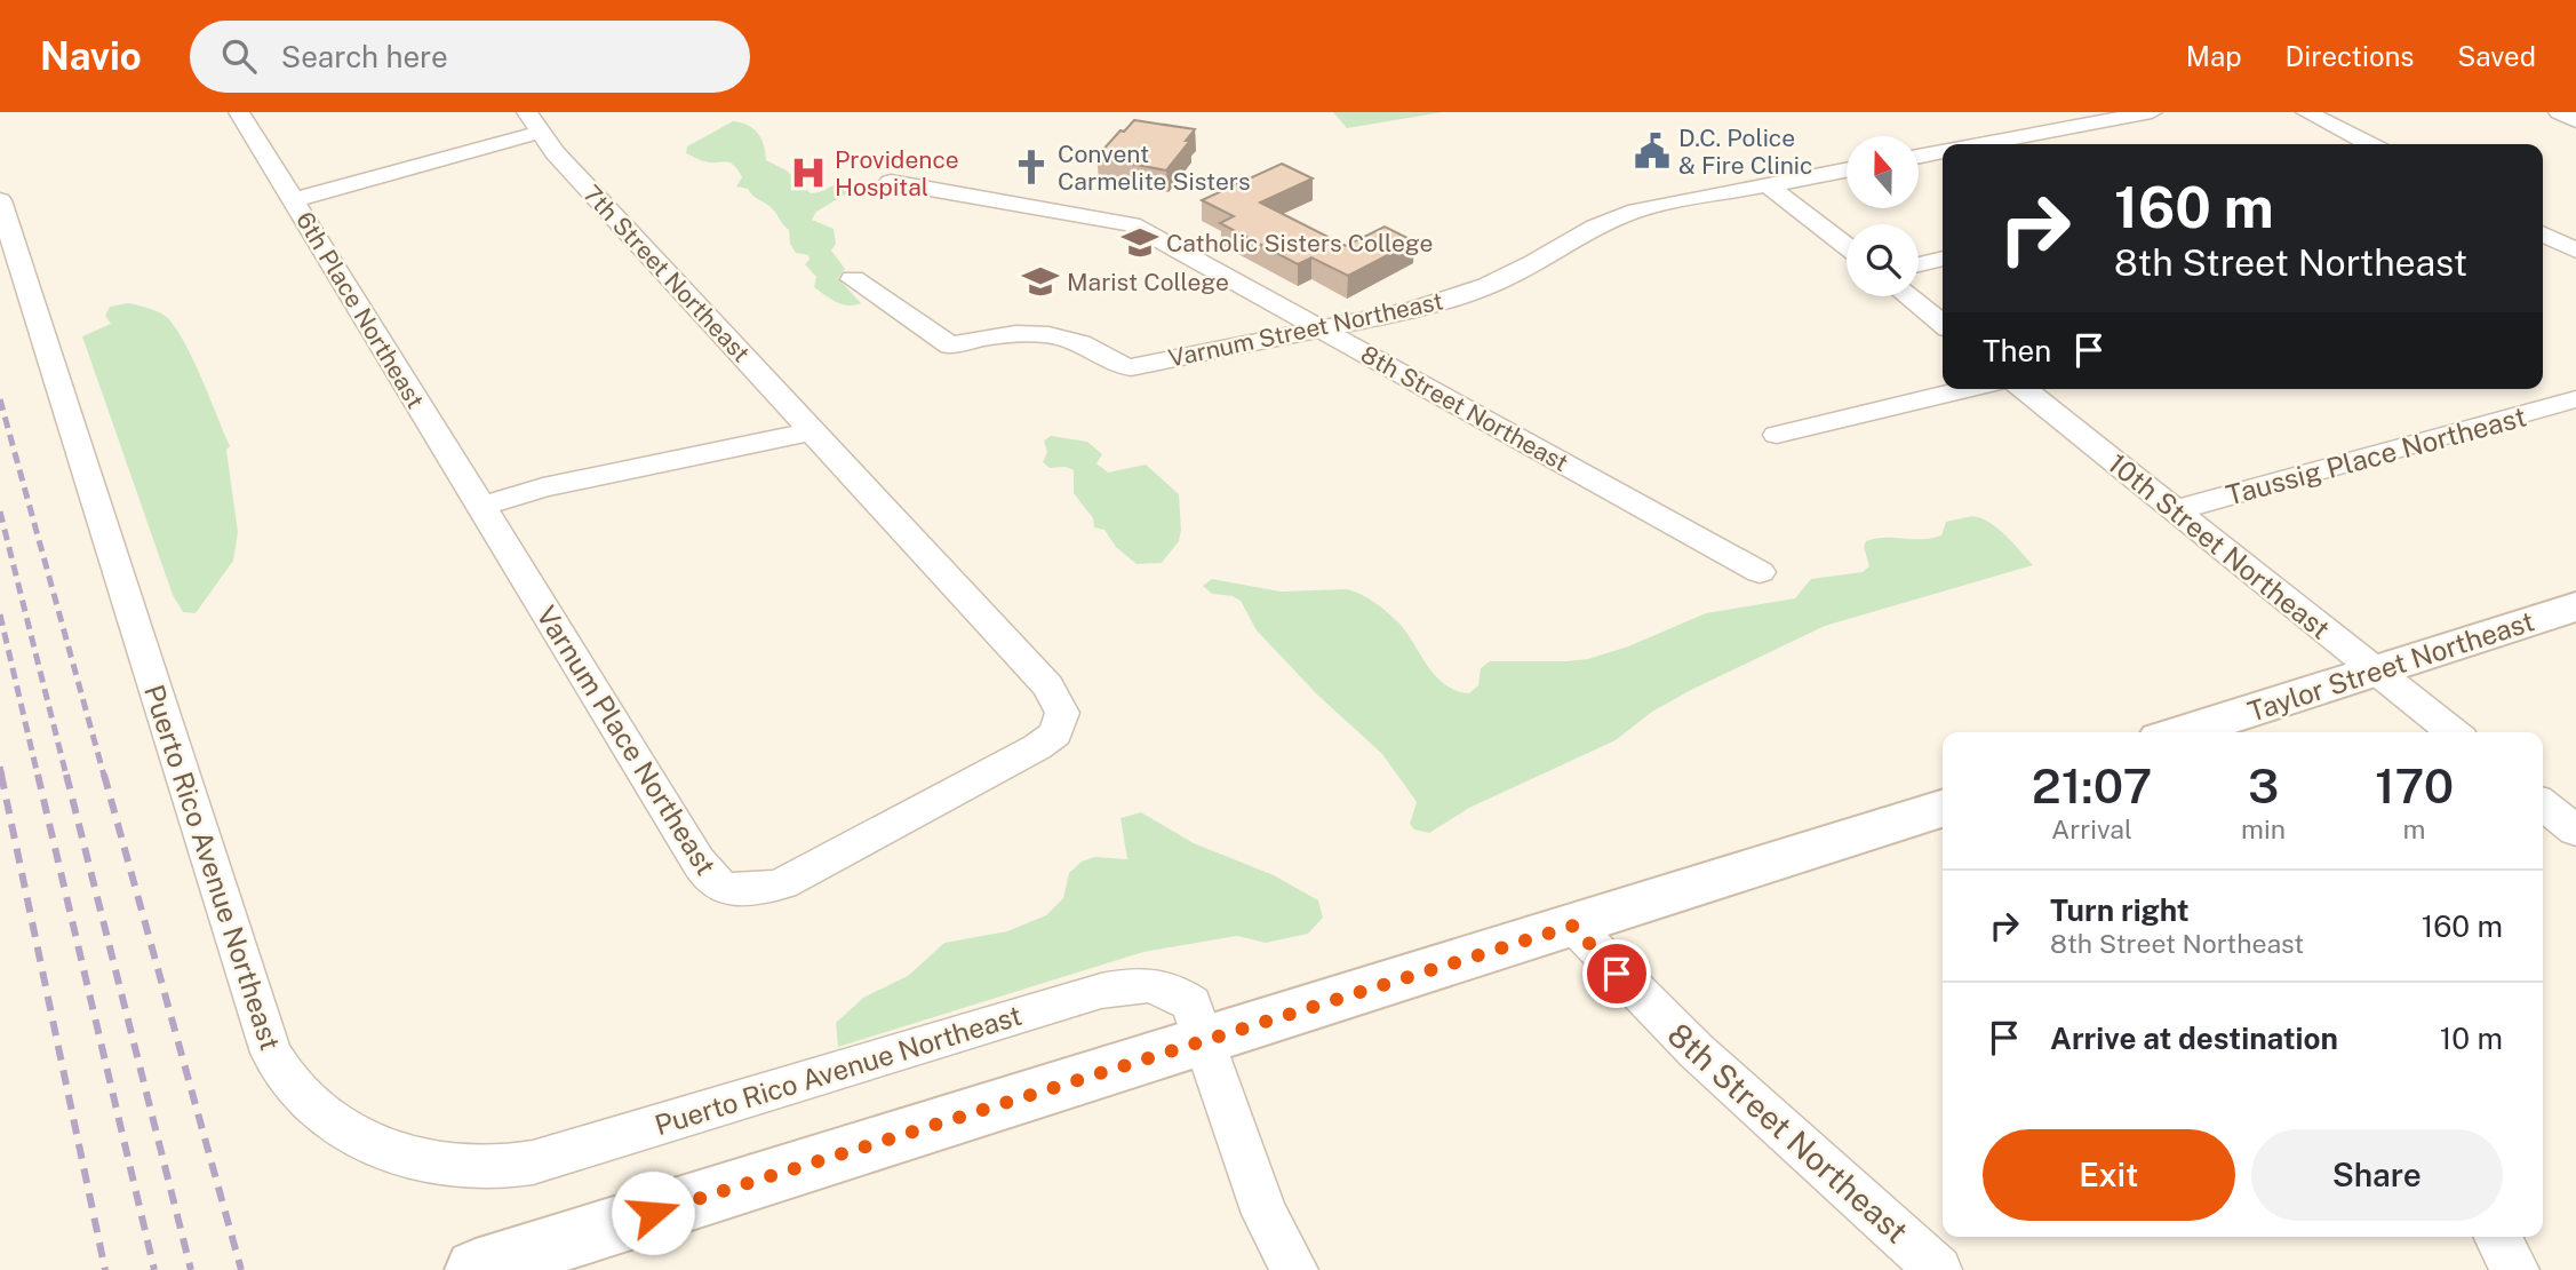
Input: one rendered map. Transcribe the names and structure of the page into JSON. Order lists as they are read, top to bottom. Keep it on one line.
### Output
{"streets":{"main road":["Taylor Street Northeast"],"street":["7th Street Northeast","6th Place Northeast","Varnum Street Northeast","8th Street Northeast","Taussig Place Northeast","10th Street Northeast","Varnum Place Northeast","Puerto Rico Avenue Northeast"]},"crossings":[["7th Street Northeast","Varnum Place Northeast"],["6th Place Northeast","Varnum Place Northeast"],["Varnum Street Northeast","8th Street Northeast"],["Taussig Place Northeast","10th Street Northeast"],["10th Street Northeast","Taylor Street Northeast"]],"places":{"public building":["D.C. Police & Fire Clinic"],"church":["Convent Carmelite Sisters"],"hospital":["Providence Hospital"],"school or university":["Catholic Sisters College","Marist College"]},"north":"top","page":{"header":"Navio","search":"Search here","nav":["Map","Directions","Saved"],"turn":["160 m","8th Street Northeast"],"then":"Then","eta":["21:07","Arrival","3","min","170","m"],"list":[{"name":"Turn right","note":"8th Street Northeast","value":"160 m"},{"name":"Arrive at destination","value":"10 m"}],"buttons":["Exit","Share"]}}
